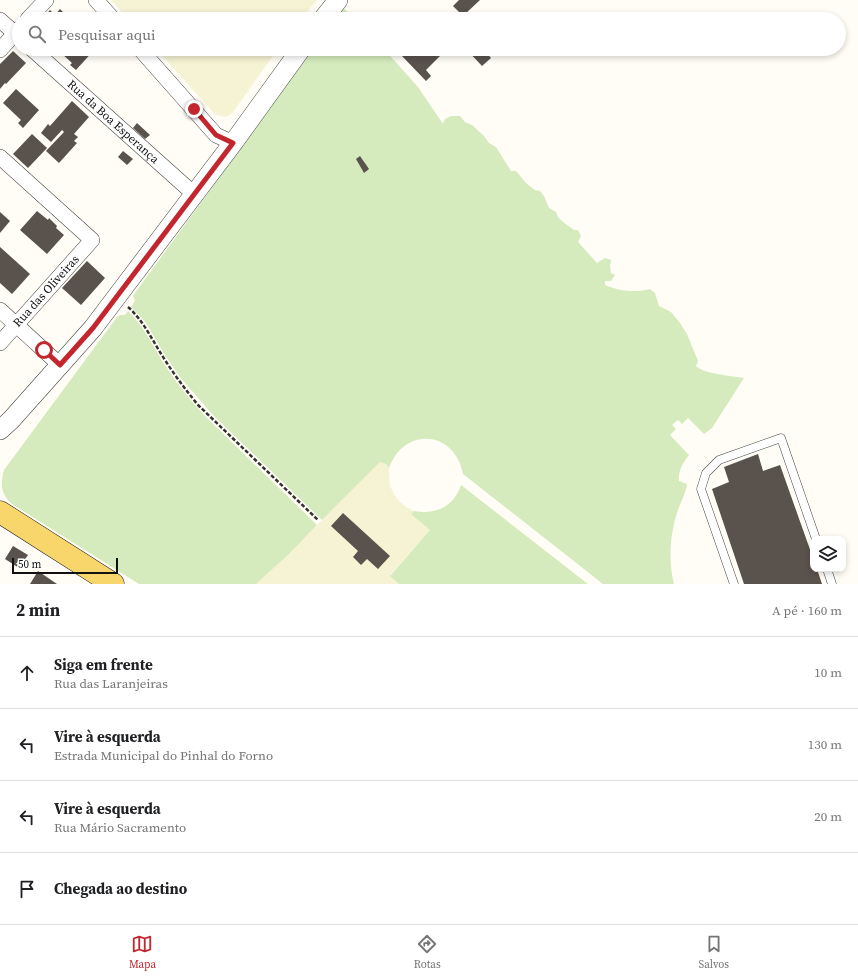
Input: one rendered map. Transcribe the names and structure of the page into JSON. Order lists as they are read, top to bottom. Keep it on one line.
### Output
{"streets":{"street":["Rua da Boa Esperança","Rua das Oliveiras"]},"scale_bar":"50 m","page":{"search":"Pesquisar aqui","scale":"50 m","heading":["2 min","A pé · 160 m"],"list":[["Siga em frente","Rua das Laranjeiras","10 m"],["Vire à esquerda","Estrada Municipal do Pinhal do Forno","130 m"],["Vire à esquerda","Rua Mário Sacramento","20 m"],"Chegada ao destino"],"nav":["Mapa","Rotas","Salvos"]}}
